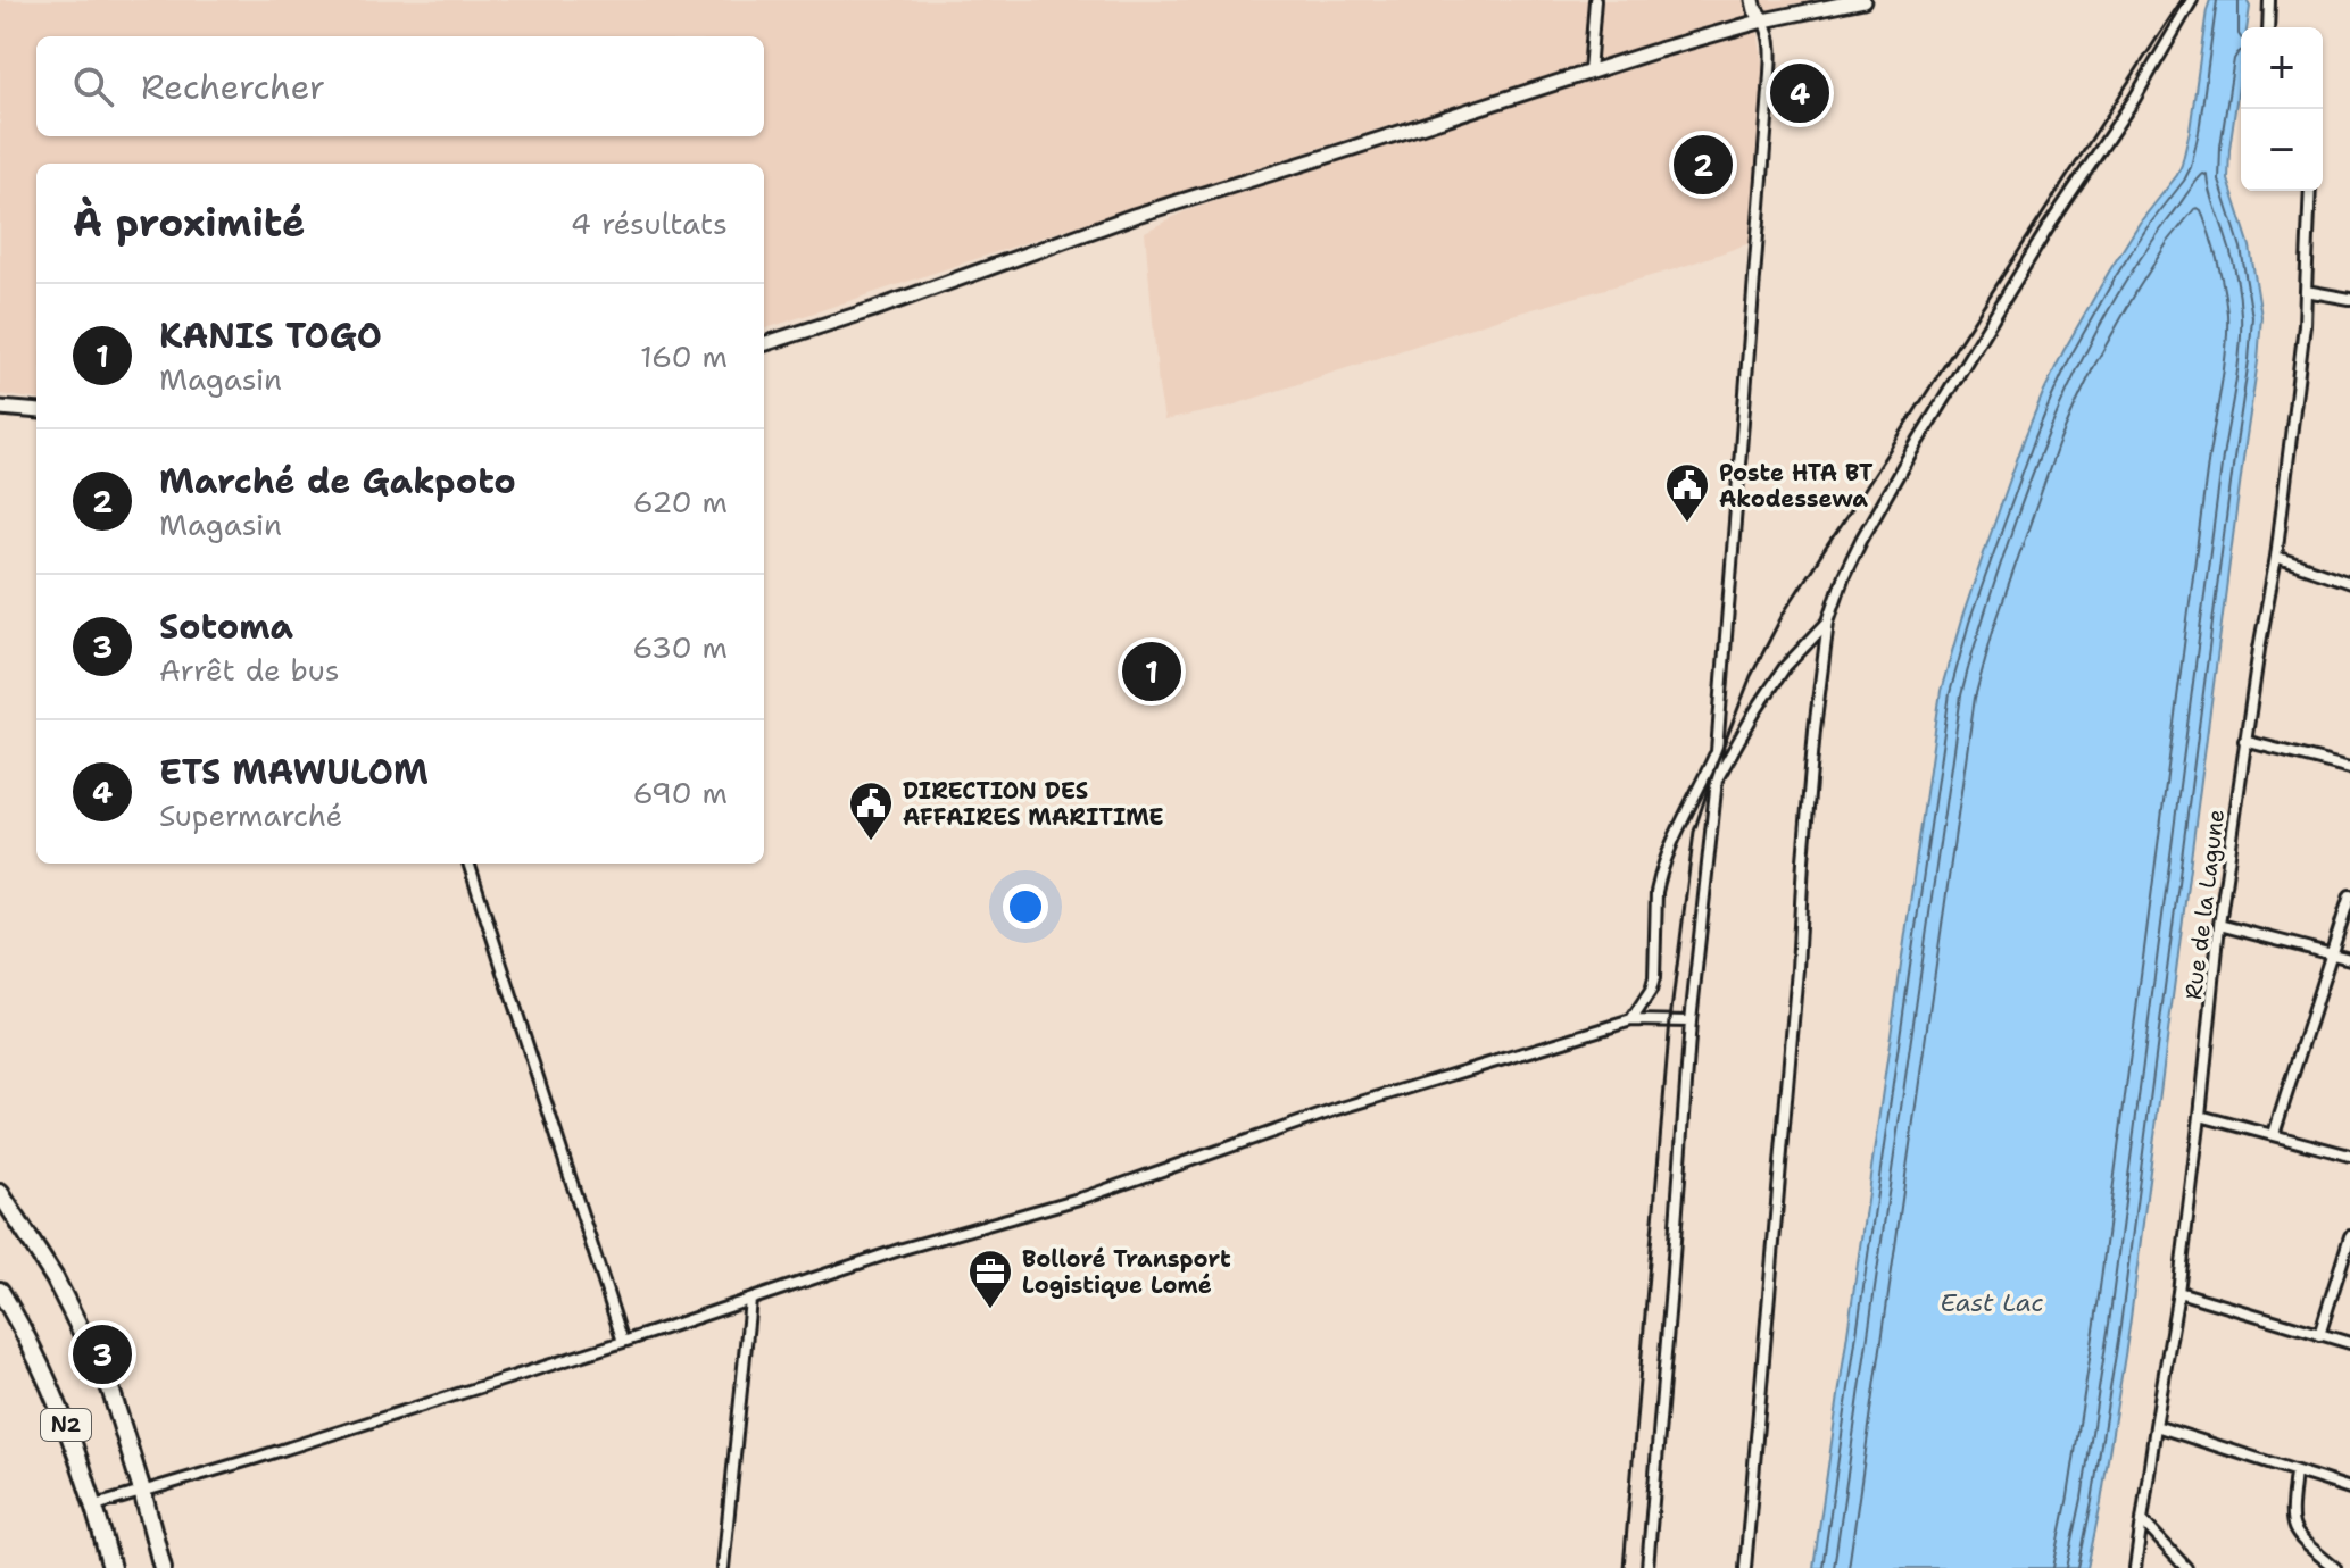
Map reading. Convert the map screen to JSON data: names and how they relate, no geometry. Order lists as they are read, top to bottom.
{
  "streets": {
    "highway": ["N2"],
    "street": ["Rue de la Lagune"]
  },
  "water": ["East Lac"],
  "places": {
    "public building": ["Poste HTA BT Akodessewa", "DIRECTION DES AFFAIRES MARITIME"],
    "office": ["Bolloré Transport Logistique Lomé"]
  },
  "page": {
    "map_buttons": ["+", "−"],
    "search": "Rechercher",
    "pins": [
      "4",
      "2",
      "1",
      "3"
    ],
    "heading": ["À proximité", "4 résultats"],
    "list": [
      {
        "mark": "1",
        "name": "KANIS TOGO",
        "note": "Magasin",
        "value": "160 m"
      },
      {
        "mark": "2",
        "name": "Marché de Gakpoto",
        "note": "Magasin",
        "value": "620 m"
      },
      {
        "mark": "3",
        "name": "Sotoma",
        "note": "Arrêt de bus",
        "value": "630 m"
      },
      {
        "mark": "4",
        "name": "ETS MAWULOM",
        "note": "Supermarché",
        "value": "690 m"
      }
    ]
  }
}
